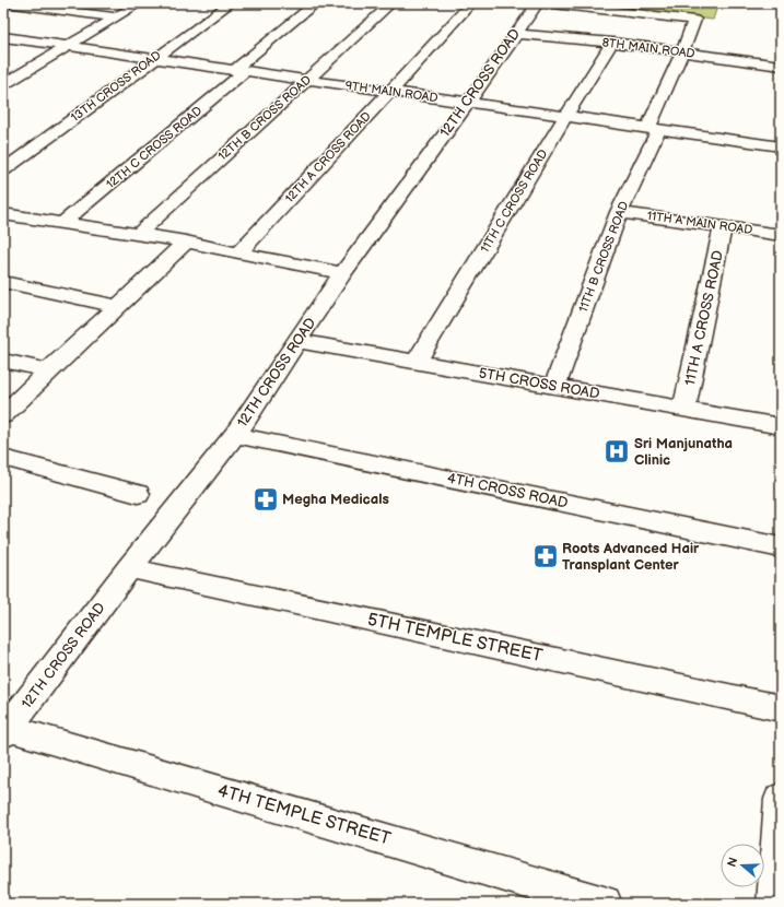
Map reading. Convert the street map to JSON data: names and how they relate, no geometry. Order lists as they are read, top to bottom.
{
  "streets": {
    "street": [
      "8TH MAIN ROAD",
      "12TH CROSS ROAD",
      "13TH CROSS ROAD",
      "9TH MAIN ROAD",
      "12TH B CROSS ROAD",
      "12TH C CROSS ROAD",
      "12TH A CROSS ROAD",
      "11TH C CROSS ROAD",
      "11TH A MAIN ROAD",
      "11TH B CROSS ROAD",
      "11TH A CROSS ROAD",
      "5TH CROSS ROAD",
      "4TH CROSS ROAD",
      "5TH TEMPLE STREET",
      "4TH TEMPLE STREET"
    ]
  },
  "crossings": [
    ["8TH MAIN ROAD", "12TH CROSS ROAD"],
    ["8TH MAIN ROAD", "11TH C CROSS ROAD"],
    ["8TH MAIN ROAD", "11TH B CROSS ROAD"],
    ["12TH CROSS ROAD", "9TH MAIN ROAD"],
    ["12TH CROSS ROAD", "5TH CROSS ROAD"],
    ["12TH CROSS ROAD", "4TH CROSS ROAD"],
    ["12TH CROSS ROAD", "5TH TEMPLE STREET"],
    ["12TH CROSS ROAD", "4TH TEMPLE STREET"],
    ["13TH CROSS ROAD", "9TH MAIN ROAD"],
    ["9TH MAIN ROAD", "12TH B CROSS ROAD"],
    ["9TH MAIN ROAD", "12TH C CROSS ROAD"],
    ["9TH MAIN ROAD", "12TH A CROSS ROAD"],
    ["9TH MAIN ROAD", "11TH C CROSS ROAD"],
    ["9TH MAIN ROAD", "11TH B CROSS ROAD"],
    ["11TH C CROSS ROAD", "5TH CROSS ROAD"],
    ["11TH A MAIN ROAD", "11TH B CROSS ROAD"],
    ["11TH A MAIN ROAD", "11TH A CROSS ROAD"],
    ["11TH B CROSS ROAD", "5TH CROSS ROAD"],
    ["11TH A CROSS ROAD", "5TH CROSS ROAD"]
  ],
  "places": {
    "hospital": ["Sri Manjunatha Clinic"],
    "pharmacy": ["Megha Medicals", "Roots Advanced Hair Transplant Center"]
  },
  "north": "left"
}
